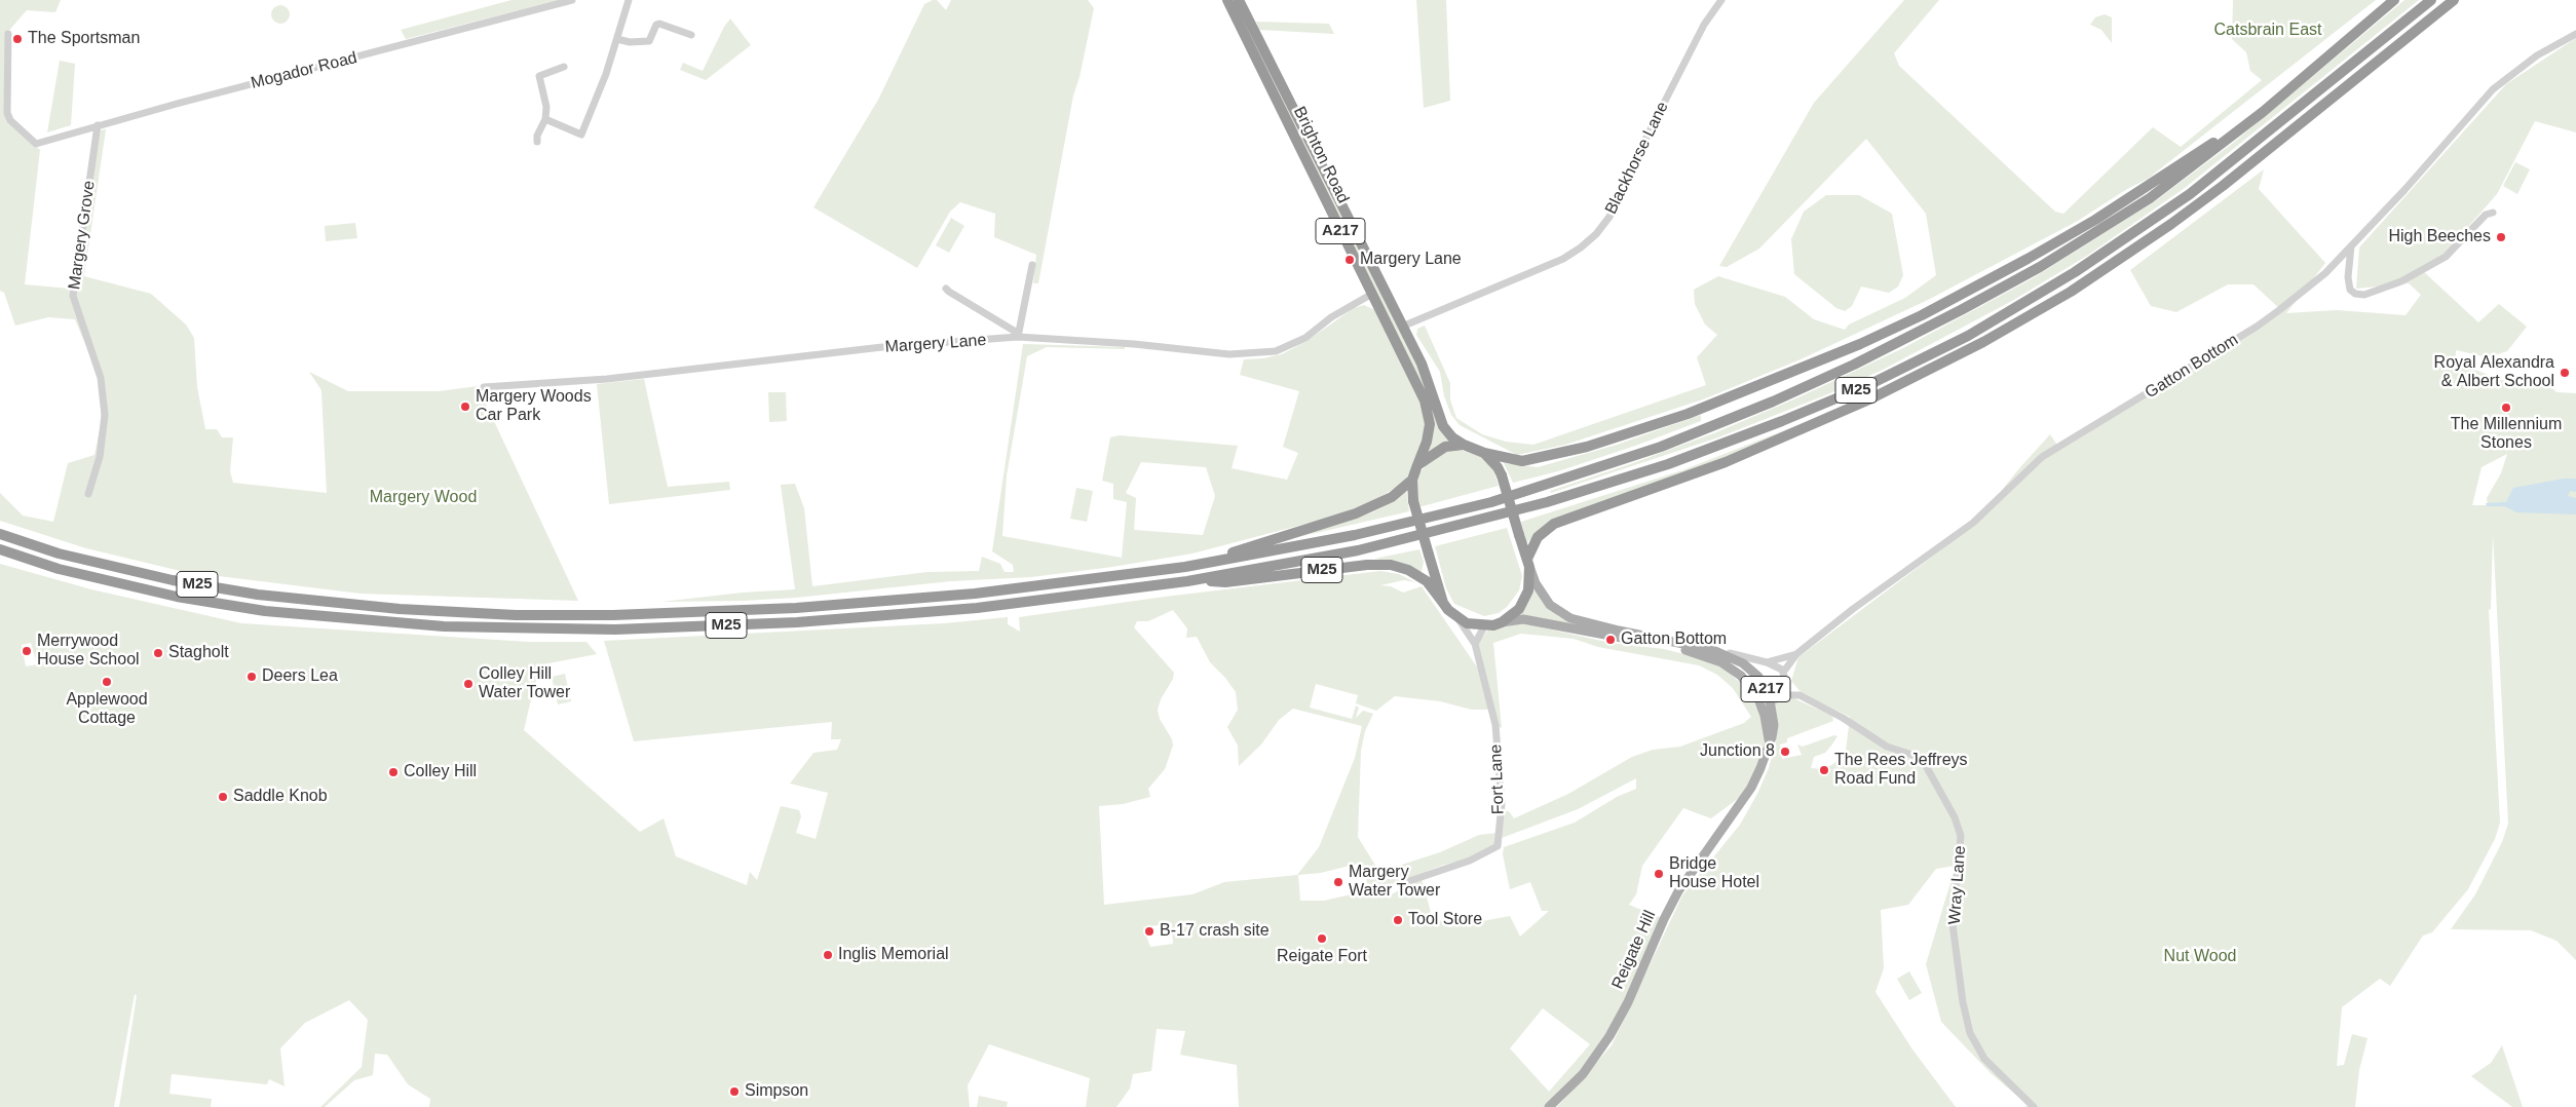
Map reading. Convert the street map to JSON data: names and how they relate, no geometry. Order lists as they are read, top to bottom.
{
  "streets": {
    "highway": ["Brighton Road", "A217", "M25"],
    "main road": ["Reigate Hill"],
    "street": [
      "Mogador Road",
      "Blackhorse Lane",
      "Margery Grove",
      "Margery Lane",
      "Gatton Bottom",
      "Fort Lane",
      "Wray Lane"
    ]
  },
  "crossings": [
    ["Mogador Road", "Margery Grove"],
    ["Brighton Road", "Blackhorse Lane"],
    ["Brighton Road", "Margery Lane"],
    ["Brighton Road", "M25"],
    ["A217", "Reigate Hill"],
    ["Gatton Bottom", "Wray Lane"],
    ["Gatton Bottom", "Reigate Hill"],
    ["M25", "Reigate Hill"]
  ],
  "parks": ["Catsbrain East", "Margery Wood", "Nut Wood"],
  "places": [
    "The Sportsman",
    "High Beeches",
    "Margery Lane",
    "Royal Alexandra & Albert School",
    "Margery Woods Car Park",
    "The Millennium Stones",
    "Gatton Bottom",
    "Merrywood House School",
    "Stagholt",
    "Deers Lea",
    "Applewood Cottage",
    "Colley Hill Water Tower",
    "Junction 8",
    "The Rees Jeffreys Road Fund",
    "Colley Hill",
    "Saddle Knob",
    "Bridge House Hotel",
    "Margery Water Tower",
    "Tool Store",
    "B-17 crash site",
    "Reigate Fort",
    "Inglis Memorial",
    "Simpson"
  ]
}
